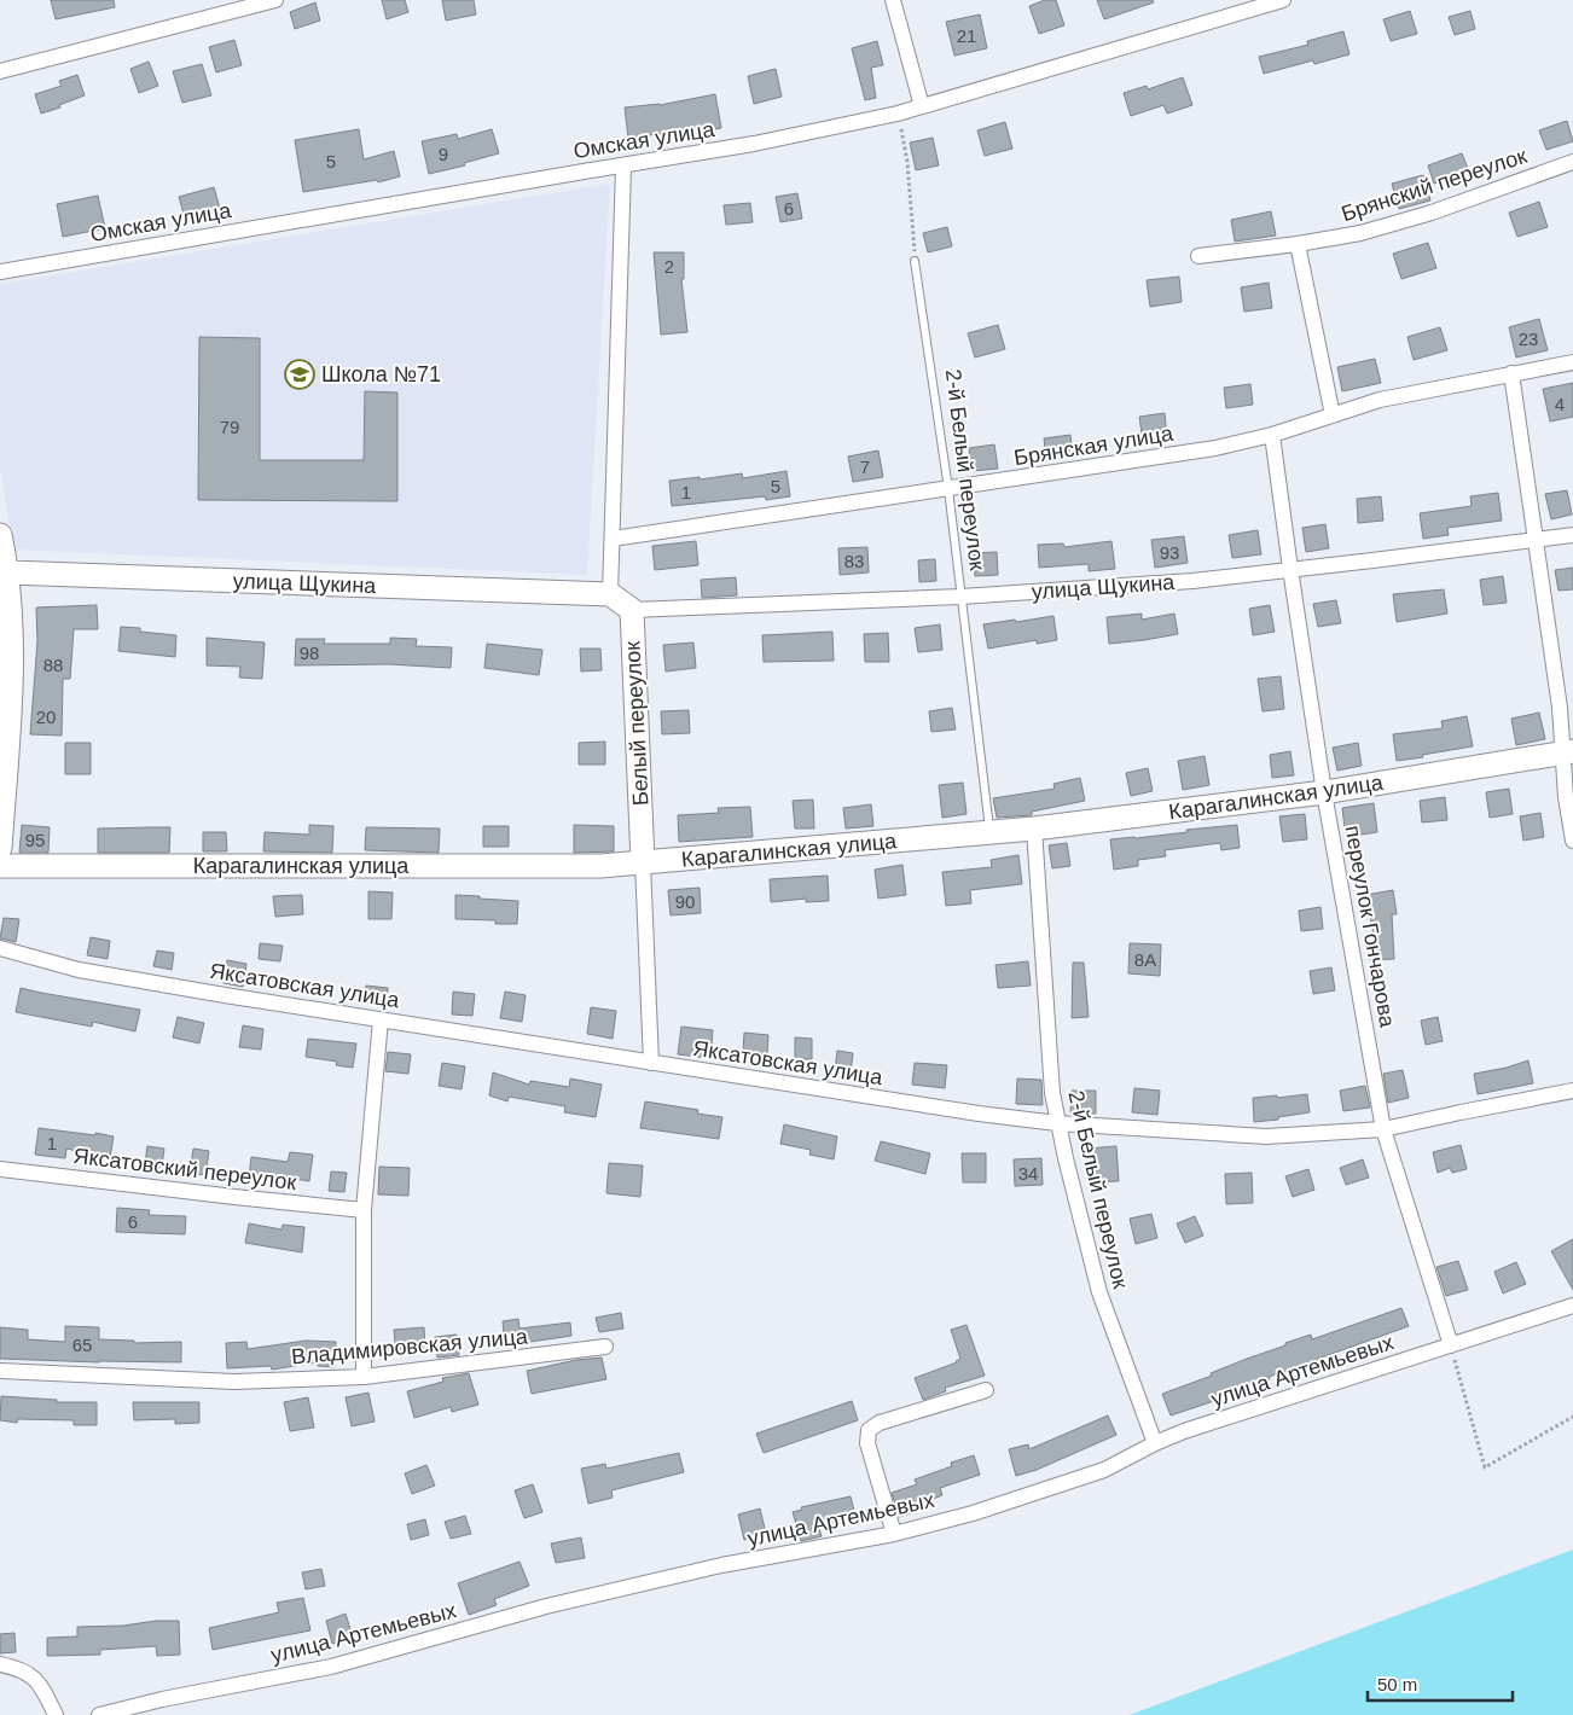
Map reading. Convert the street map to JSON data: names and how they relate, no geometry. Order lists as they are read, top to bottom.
{
  "streets": {
    "street": [
      "Омская улица",
      "Брянский переулок",
      "Брянская улица",
      "2-й Белый переулок",
      "улица Щукина",
      "Белый переулок",
      "Карагалинская улица",
      "переулок Гончарова",
      "Яксатовская улица",
      "Яксатовский переулок",
      "Владимировская улица",
      "улица Артемьевых"
    ]
  },
  "crossings": [
    ["Брянская улица", "2-й Белый переулок"],
    ["Брянская улица", "переулок Гончарова"],
    ["2-й Белый переулок", "улица Щукина"],
    ["2-й Белый переулок", "Карагалинская улица"],
    ["2-й Белый переулок", "Яксатовская улица"],
    ["2-й Белый переулок", "улица Артемьевых"],
    ["улица Щукина", "Белый переулок"],
    ["улица Щукина", "переулок Гончарова"],
    ["Белый переулок", "Карагалинская улица"],
    ["Карагалинская улица", "переулок Гончарова"],
    ["переулок Гончарова", "Яксатовская улица"],
    ["переулок Гончарова", "улица Артемьевых"]
  ],
  "places": {
    "school or university": ["Школа №71"]
  },
  "house_numbers": [
    "21",
    "9",
    "5",
    "6",
    "2",
    "23",
    "4",
    "79",
    "7",
    "5",
    "1",
    "93",
    "83",
    "98",
    "88",
    "20",
    "95",
    "90",
    "8А",
    "1",
    "34",
    "6",
    "65"
  ],
  "scale_bar": "50 m"
}
